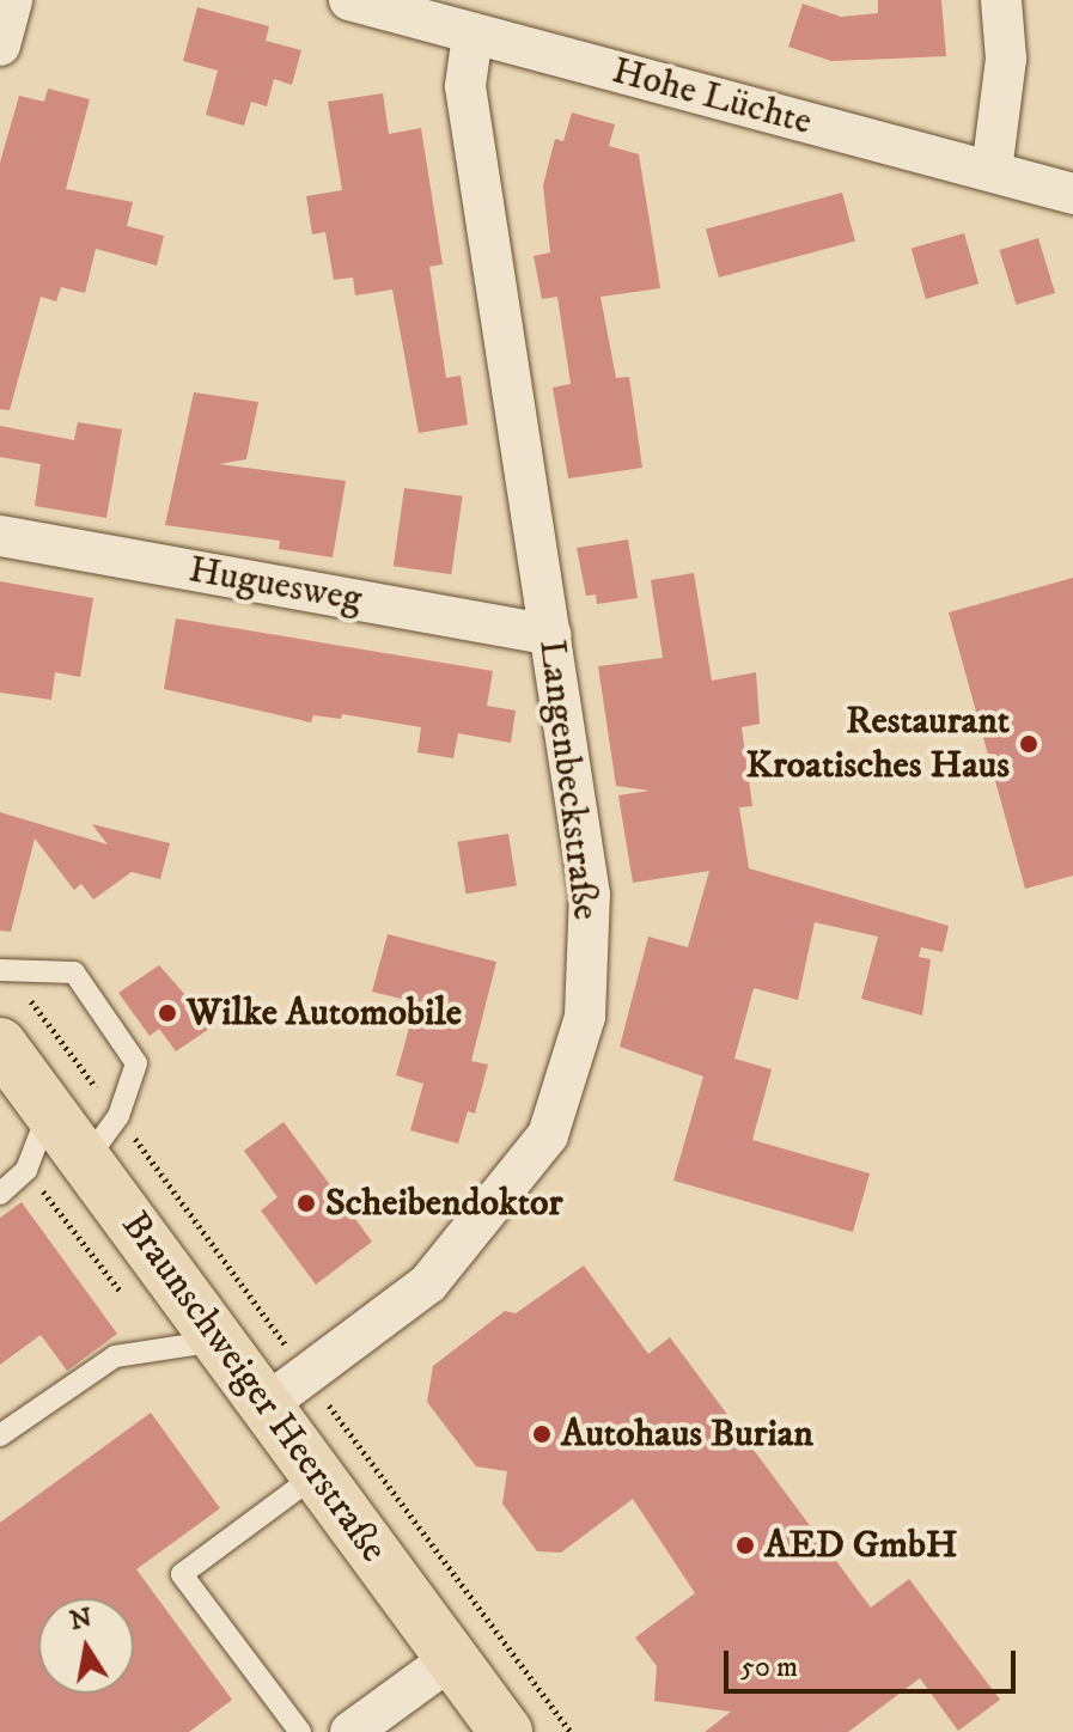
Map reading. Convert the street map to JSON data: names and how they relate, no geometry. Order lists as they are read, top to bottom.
{
  "streets": {
    "main road": ["Braunschweiger Heerstraße"],
    "street": ["Hohe Lüchte", "Huguesweg", "Langenbeckstraße"]
  },
  "crossings": [
    ["Hohe Lüchte", "Langenbeckstraße"],
    ["Huguesweg", "Langenbeckstraße"],
    ["Langenbeckstraße", "Braunschweiger Heerstraße"]
  ],
  "places": [
    "Restaurant Kroatisches Haus",
    "Wilke Automobile",
    "Scheibendoktor",
    "Autohaus Burian",
    "AED GmbH"
  ],
  "scale_bar": "50 m",
  "north": "top"
}
